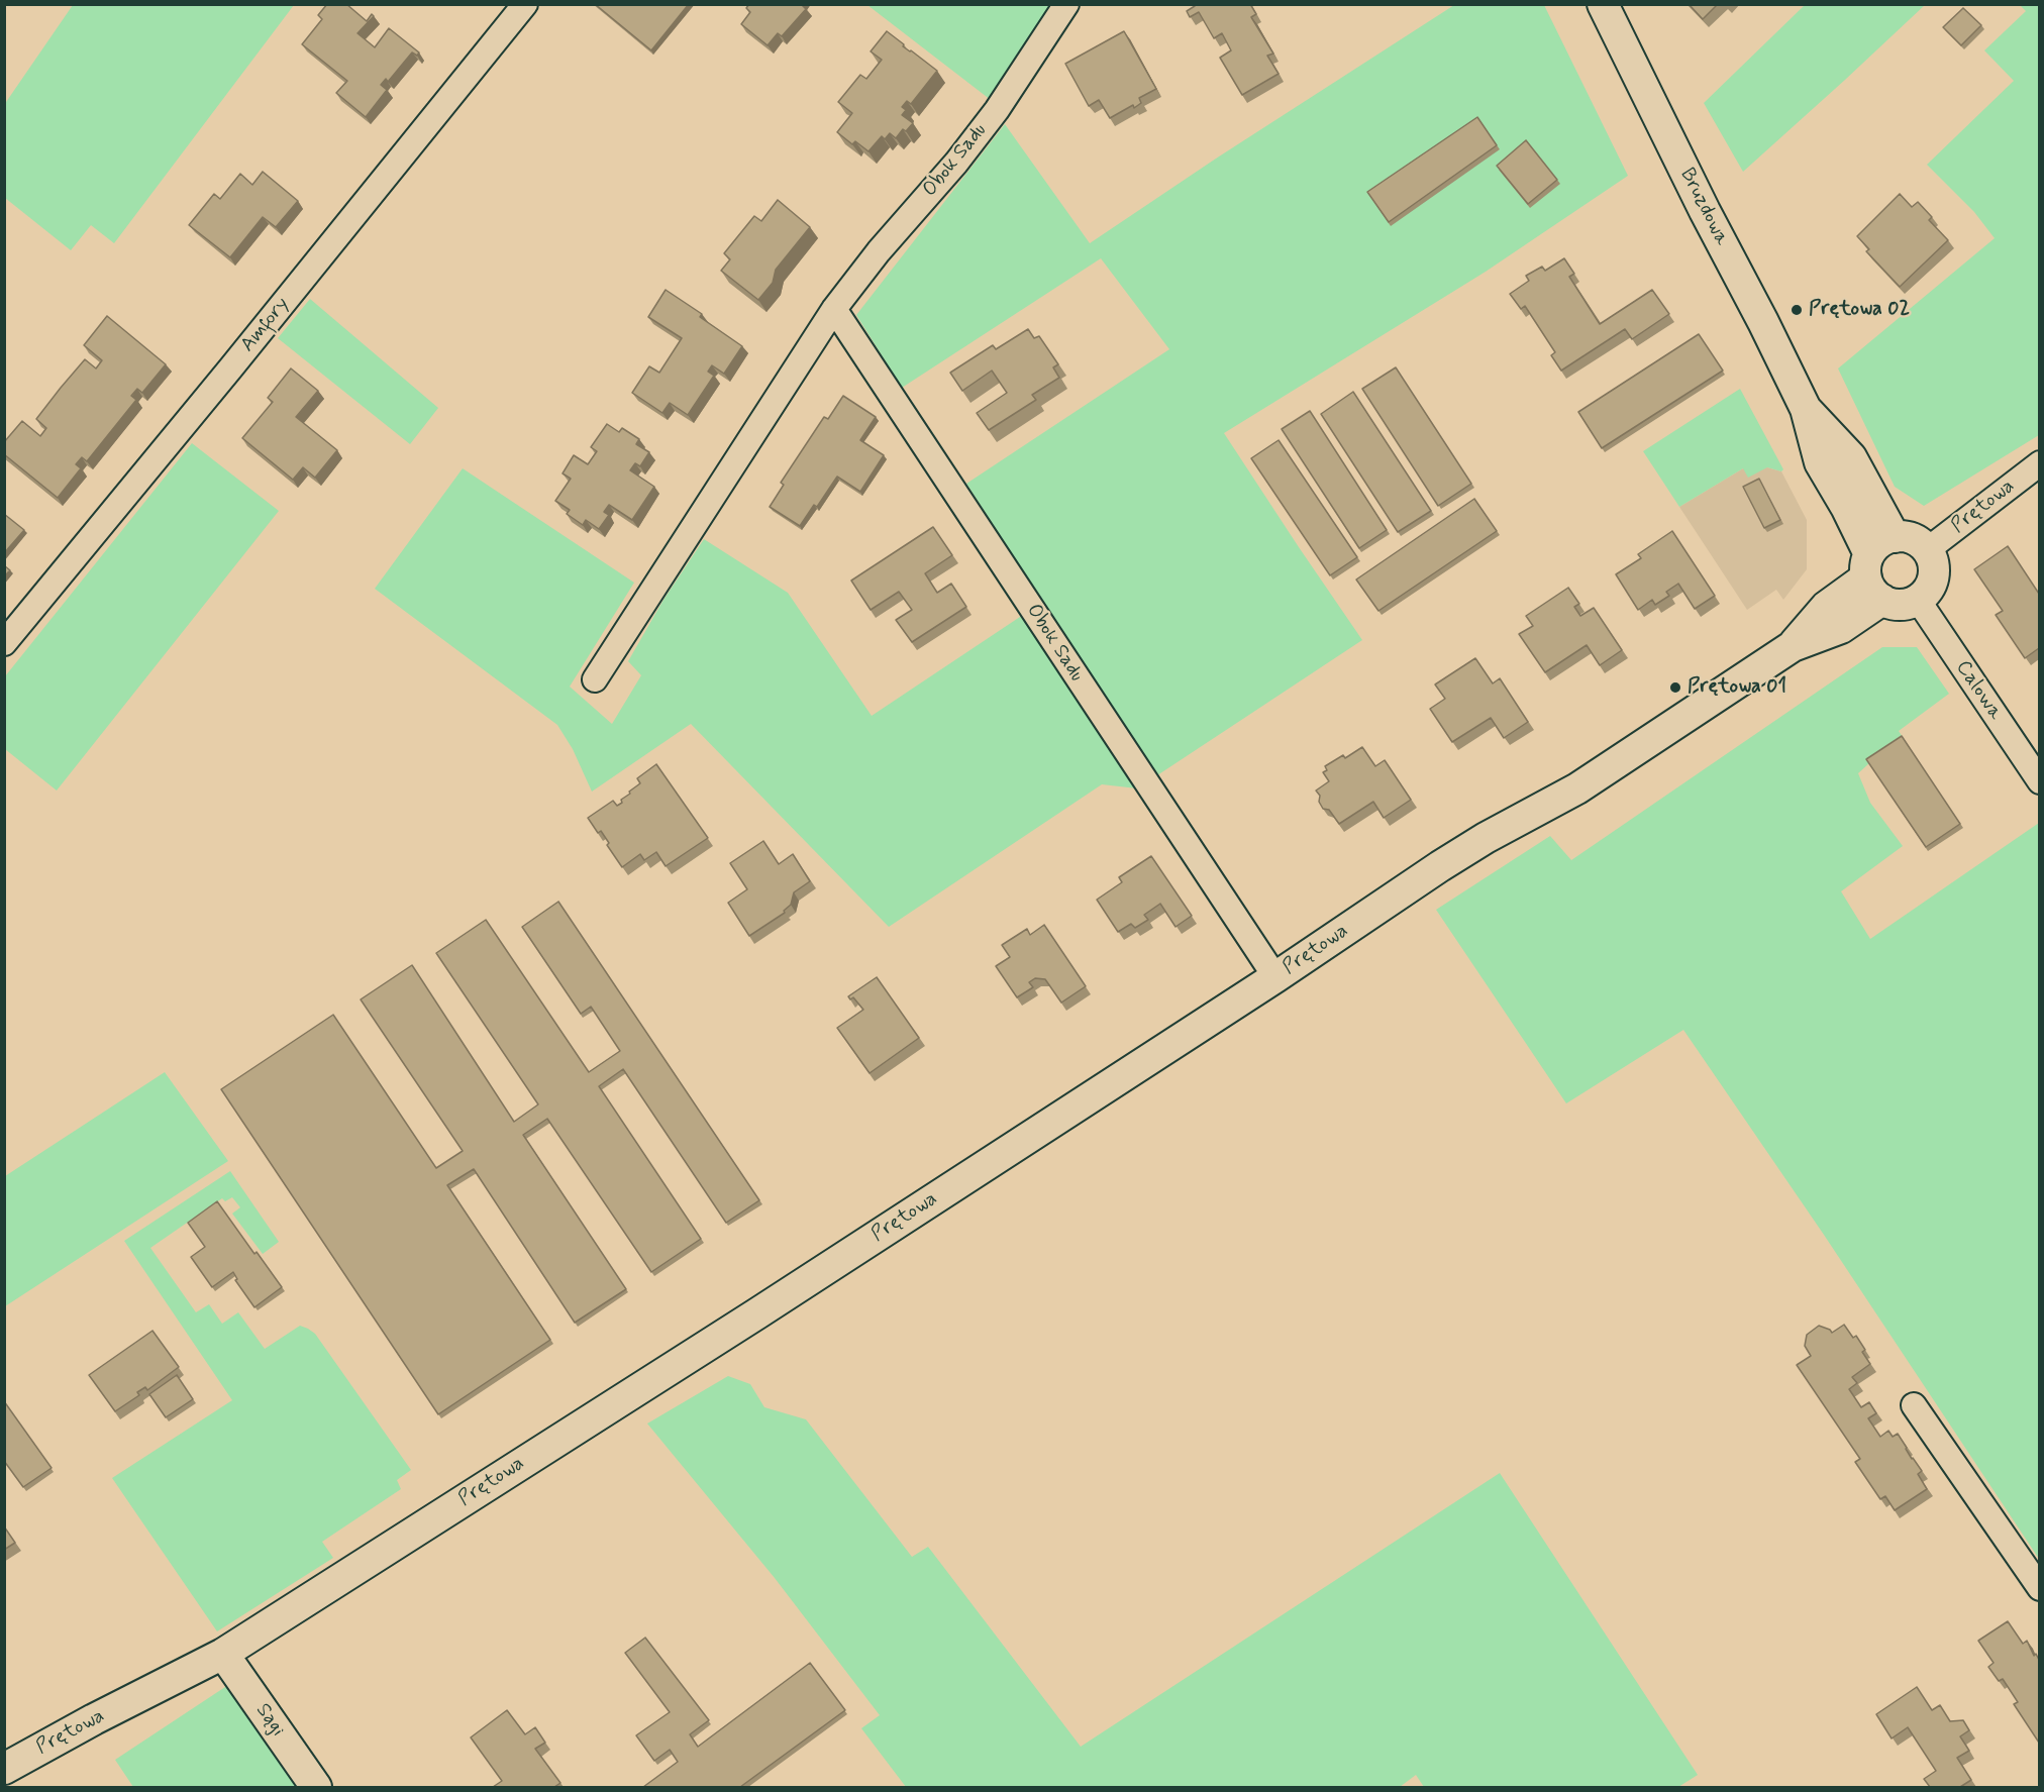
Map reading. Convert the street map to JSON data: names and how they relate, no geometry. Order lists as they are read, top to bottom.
{
  "streets": {
    "street": [
      "Obok Sadu",
      "Bruzdowa",
      "Amfory",
      "Prętowa",
      "Calowa",
      "Sągi"
    ]
  },
  "crossings": [
    ["Obok Sadu", "Prętowa"],
    ["Bruzdowa", "Prętowa"],
    ["Bruzdowa", "Calowa"],
    ["Prętowa", "Calowa"],
    ["Prętowa", "Sągi"]
  ],
  "places": ["Prętowa 02", "Prętowa 01"]
}
